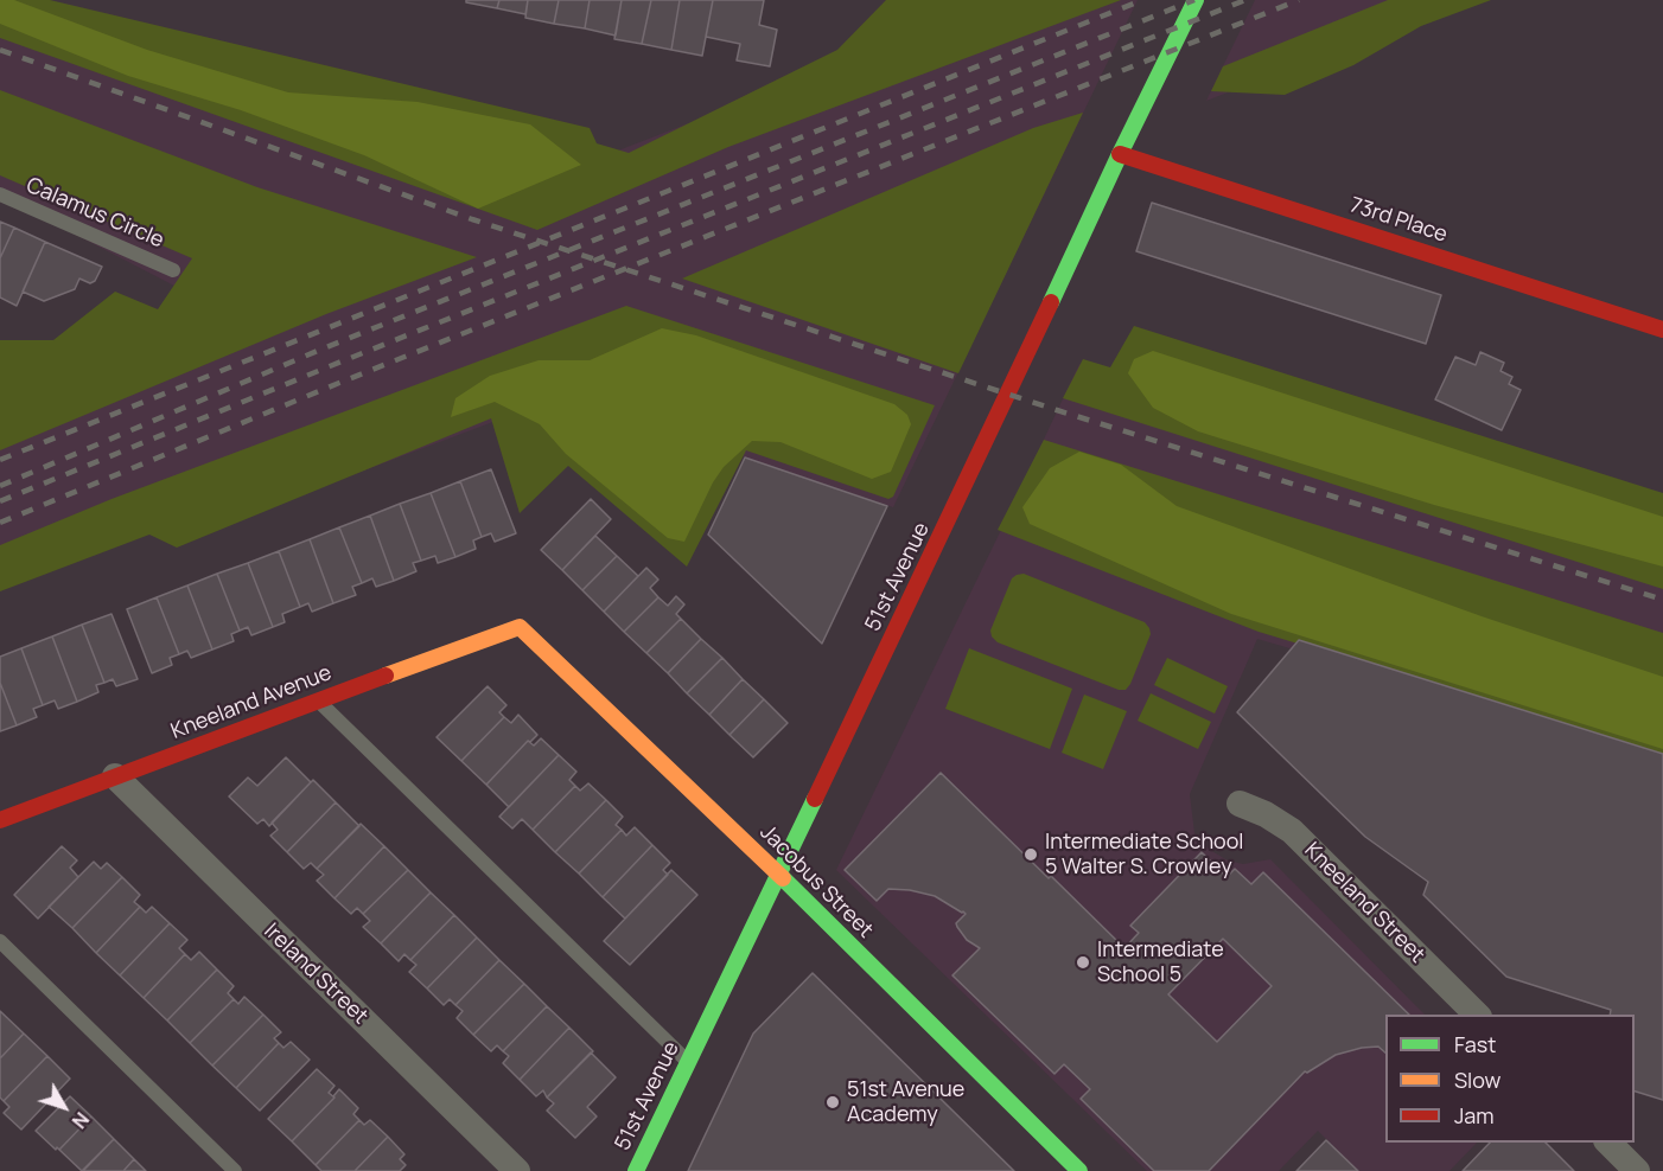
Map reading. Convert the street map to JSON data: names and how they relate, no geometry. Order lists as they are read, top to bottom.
{
  "streets": {
    "street": [
      "73rd Place",
      "51st Avenue",
      "Kneeland Avenue",
      "Jacobus Street",
      "Kneeland Street",
      "Ireland Street"
    ],
    "lane": ["Calamus Circle"]
  },
  "crossings": [
    ["73rd Place", "51st Avenue"],
    ["51st Avenue", "Jacobus Street"],
    ["Kneeland Avenue", "Jacobus Street"],
    ["Kneeland Avenue", "Ireland Street"]
  ],
  "places": ["Intermediate School 5 Walter S. Crowley", "Intermediate School 5", "51st Avenue Academy"],
  "legend": ["Fast", "Slow", "Jam"],
  "north": "bottom right"
}
